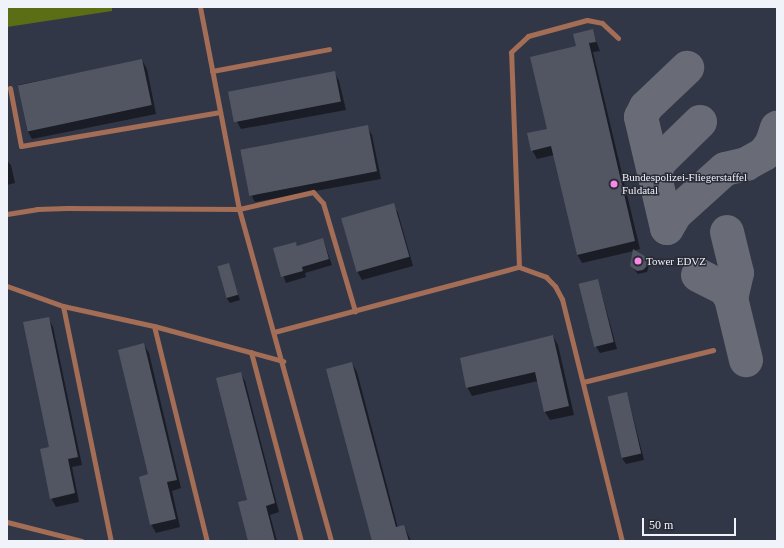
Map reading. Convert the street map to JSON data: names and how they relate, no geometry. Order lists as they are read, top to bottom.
{
  "places": ["Bundespolizei-Fliegerstaffel Fuldatal", "Tower EDVZ"],
  "scale_bar": "50 m"
}
